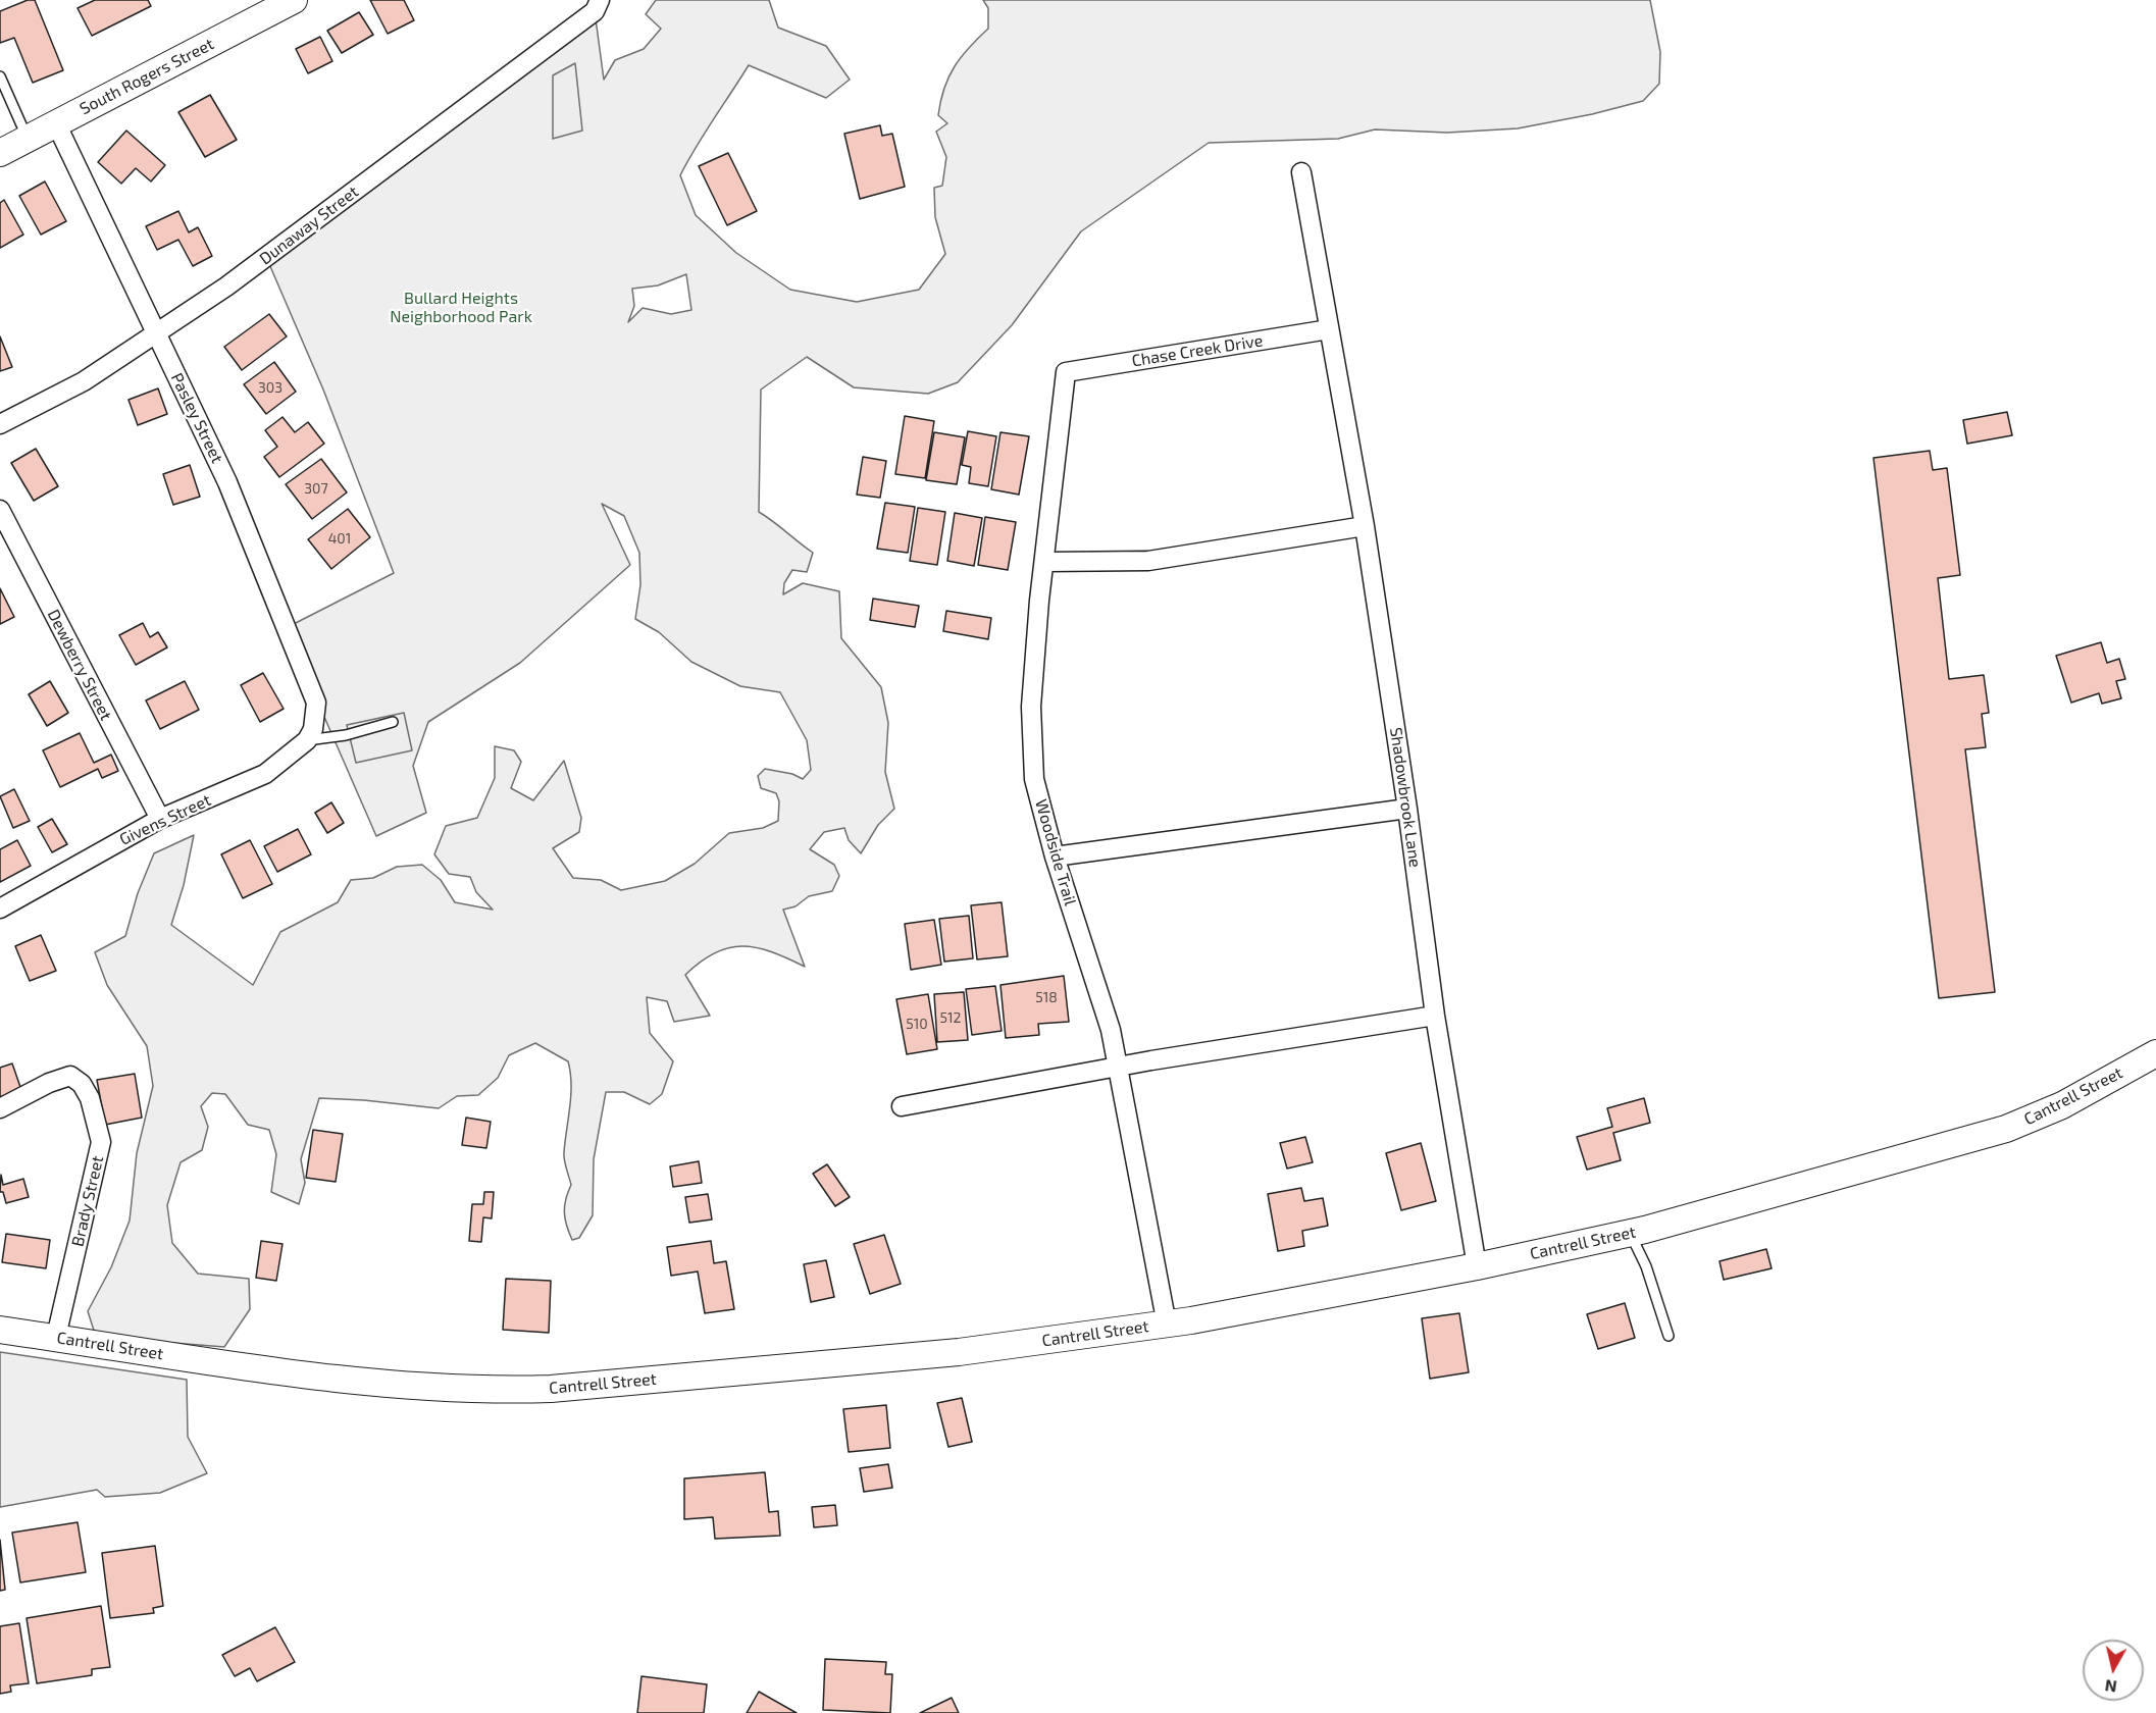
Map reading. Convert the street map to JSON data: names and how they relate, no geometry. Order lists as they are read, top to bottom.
{
  "streets": {
    "street": [
      "South Rogers Street",
      "Dunaway Street",
      "Chase Creek Drive",
      "Pasley Street",
      "Dewberry Street",
      "Shadowbrook Lane",
      "Givens Street",
      "Woodside Trail",
      "Cantrell Street",
      "Brady Street"
    ]
  },
  "crossings": [
    ["South Rogers Street", "Pasley Street"],
    ["Dunaway Street", "Pasley Street"],
    ["Chase Creek Drive", "Shadowbrook Lane"],
    ["Chase Creek Drive", "Woodside Trail"],
    ["Pasley Street", "Givens Street"],
    ["Dewberry Street", "Givens Street"],
    ["Shadowbrook Lane", "Cantrell Street"],
    ["Woodside Trail", "Cantrell Street"],
    ["Cantrell Street", "Brady Street"]
  ],
  "parks": ["Bullard Heights Neighborhood Park"],
  "house_numbers": [
    "303",
    "307",
    "401",
    "518",
    "512",
    "510"
  ],
  "north": "bottom"
}
